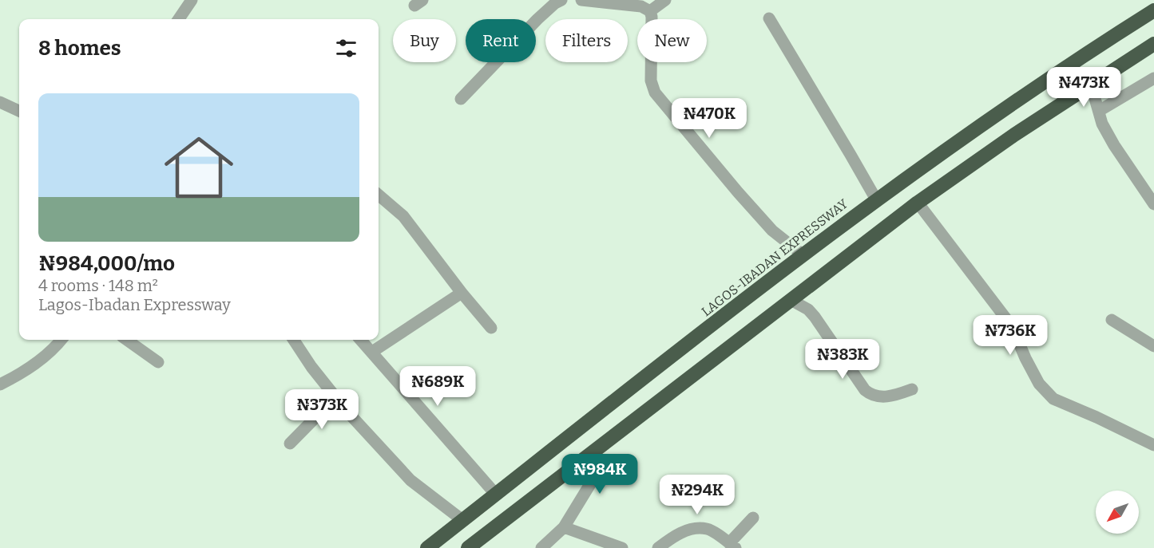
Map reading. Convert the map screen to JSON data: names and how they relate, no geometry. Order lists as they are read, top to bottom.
{
  "streets": {
    "highway": ["LAGOS-IBADAN EXPRESSWAY"]
  },
  "north": "bottom left",
  "page": {
    "chip": [
      "Buy",
      "Rent",
      "Filters",
      "New"
    ],
    "heading": "8 homes",
    "price": [
      "₦473K",
      "₦470K",
      "₦736K",
      "₦383K",
      "₦689K",
      "₦373K",
      "₦984K",
      "₦294K"
    ],
    "list": [
      {
        "name": "₦984,000/mo",
        "note": "4 rooms · 148 m² · Lagos-Ibadan Expressway"
      }
    ]
  }
}
